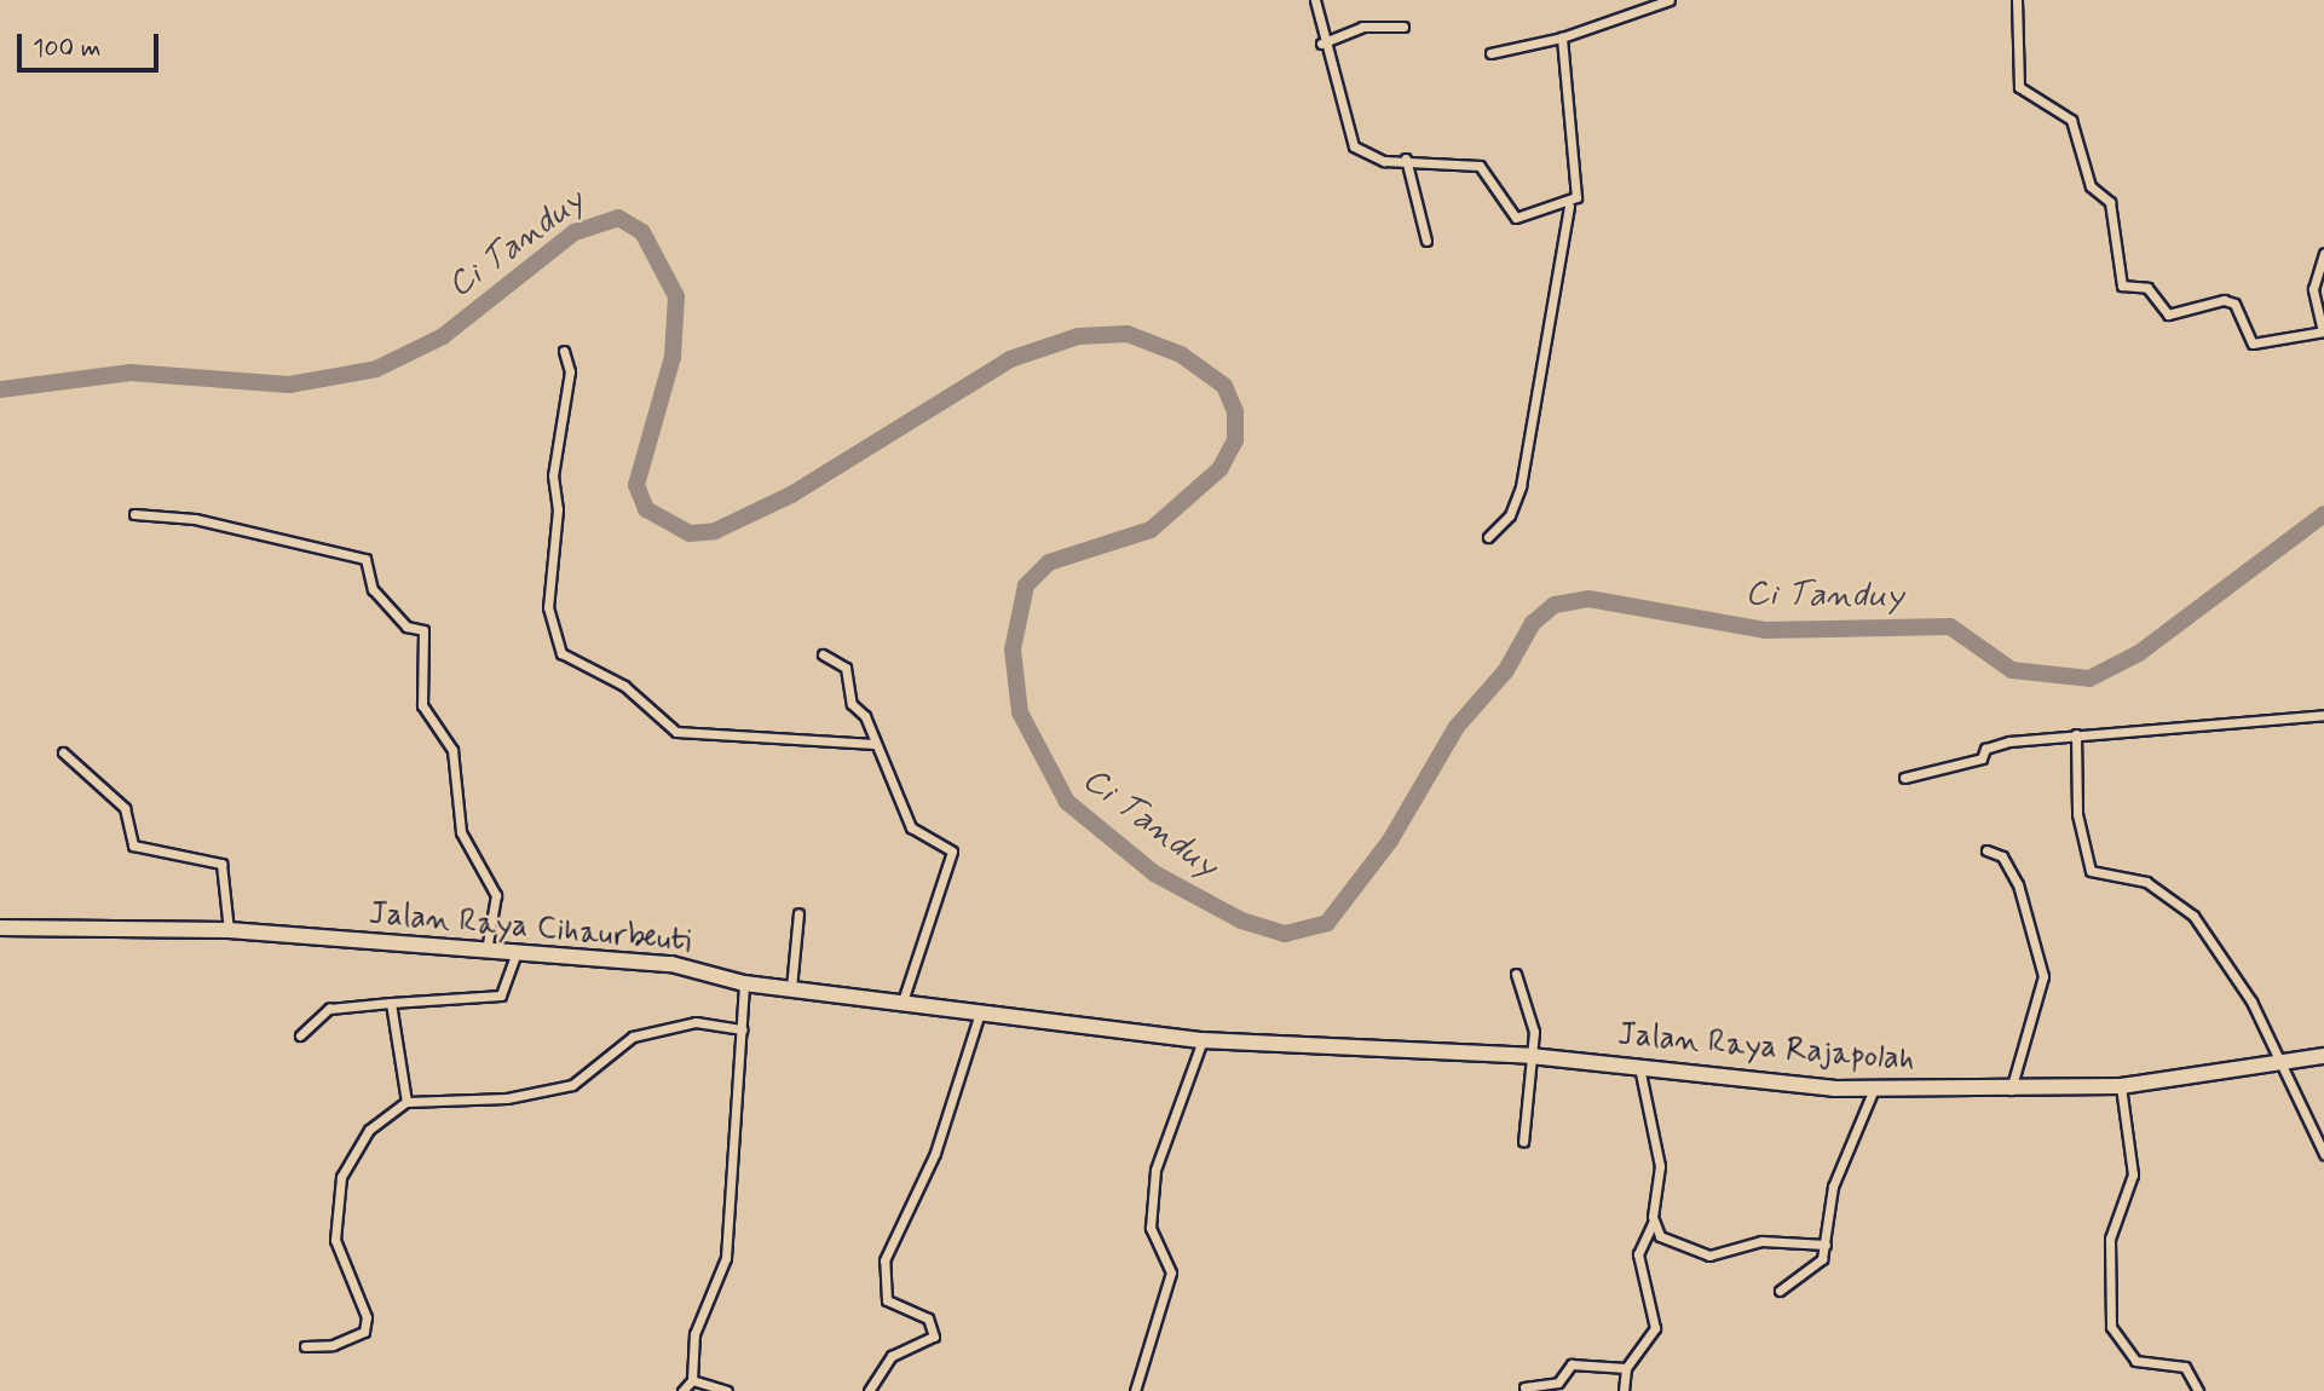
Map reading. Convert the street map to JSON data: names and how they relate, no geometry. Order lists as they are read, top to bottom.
{
  "streets": {
    "highway": ["Jalan Raya Cihaurbeuti", "Jalan Raya Rajapolah"]
  },
  "crossings": [
    ["Jalan Raya Cihaurbeuti", "Jalan Raya Rajapolah"]
  ],
  "water": ["Ci Tanduy"],
  "scale_bar": "100 m"
}
